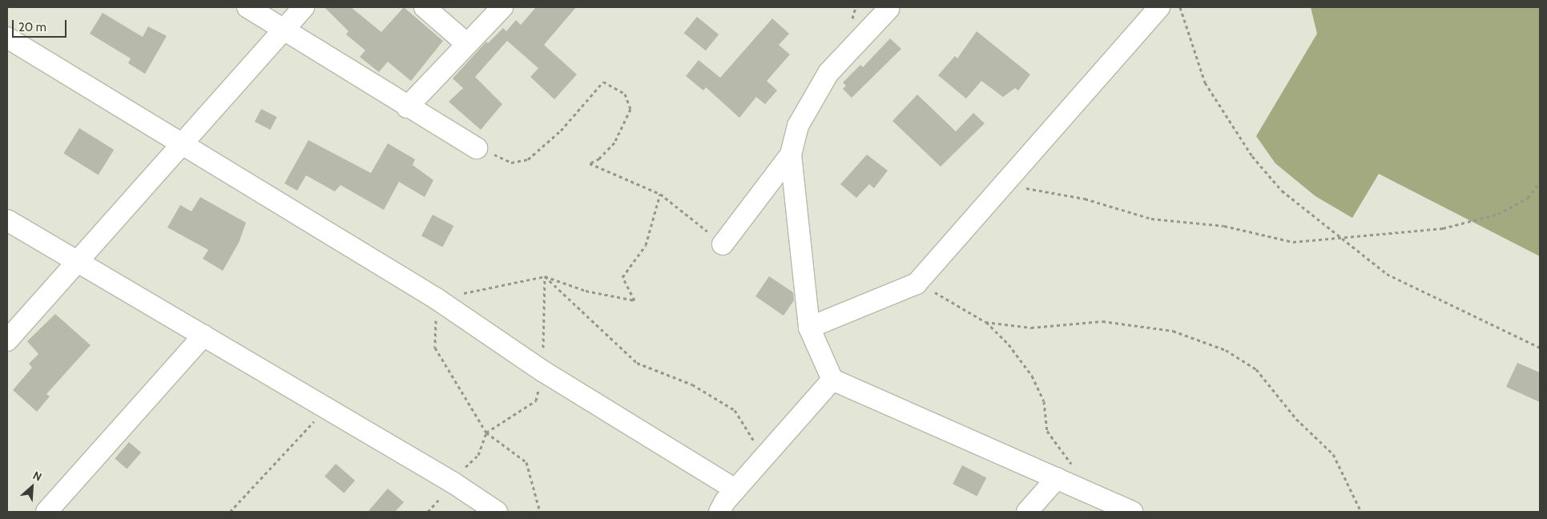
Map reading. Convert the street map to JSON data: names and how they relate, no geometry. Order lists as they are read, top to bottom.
{
  "scale_bar": "20 m",
  "north": "top right"
}
